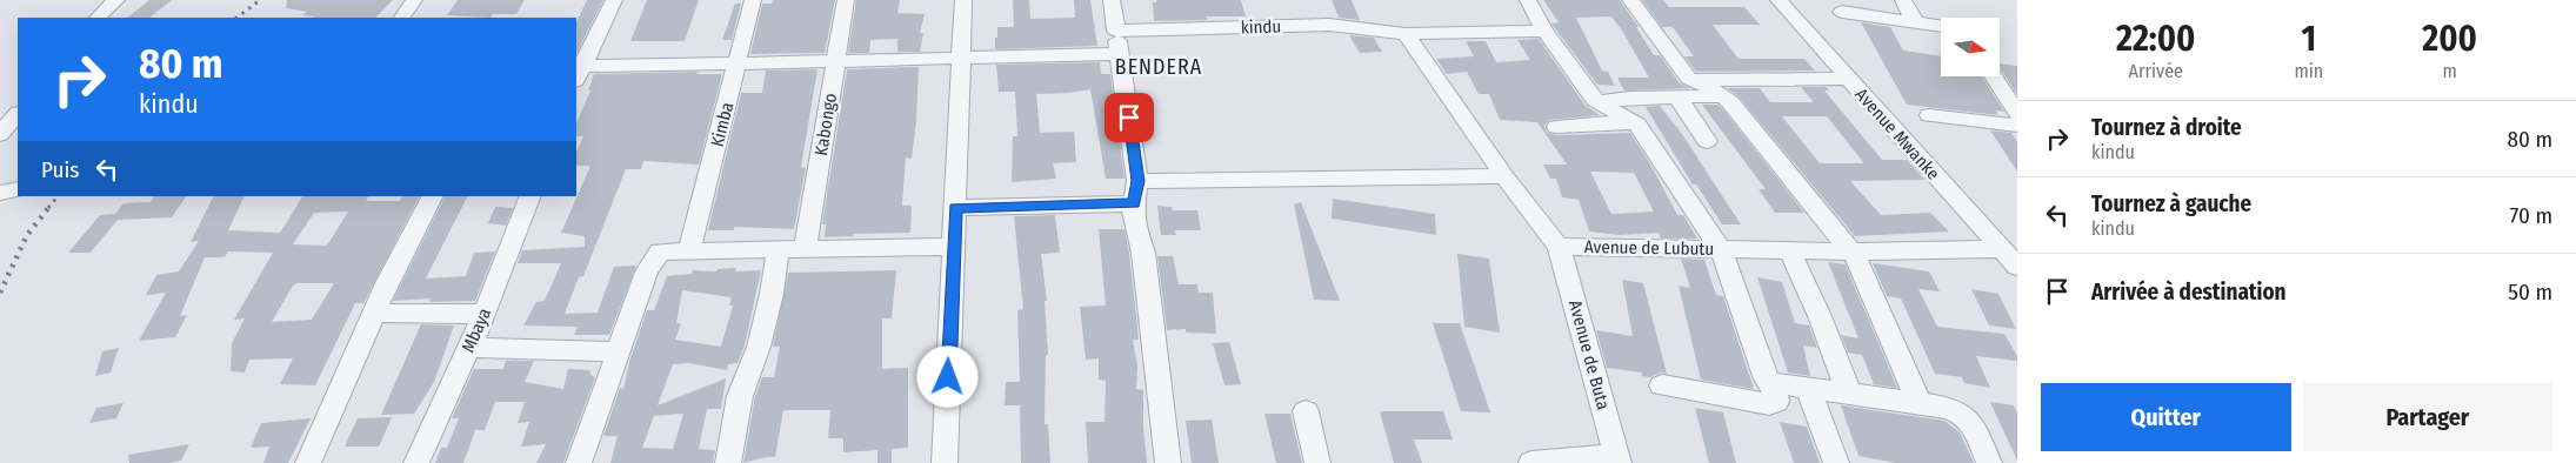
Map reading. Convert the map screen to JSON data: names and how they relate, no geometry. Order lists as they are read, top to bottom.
{
  "streets": {
    "street": [
      "kindu",
      "Kimba",
      "Kabongo",
      "Avenue Mwanke",
      "Avenue de Lubutu",
      "Mbaya",
      "Avenue de Buta"
    ]
  },
  "crossings": [
    ["kindu", "Avenue de Lubutu"],
    ["Avenue Mwanke", "Avenue de Lubutu"],
    ["Avenue de Lubutu", "Avenue de Buta"]
  ],
  "districts": ["BENDERA"],
  "north": "right",
  "page": {
    "eta": [
      "22:00",
      "Arrivée",
      "1",
      "min",
      "200",
      "m"
    ],
    "turn": ["80 m", "kindu"],
    "list": [
      {
        "name": "Tournez à droite",
        "note": "kindu",
        "value": "80 m"
      },
      {
        "name": "Tournez à gauche",
        "note": "kindu",
        "value": "70 m"
      },
      {
        "name": "Arrivée à destination",
        "value": "50 m"
      }
    ],
    "then": "Puis",
    "buttons": ["Quitter", "Partager"]
  }
}
